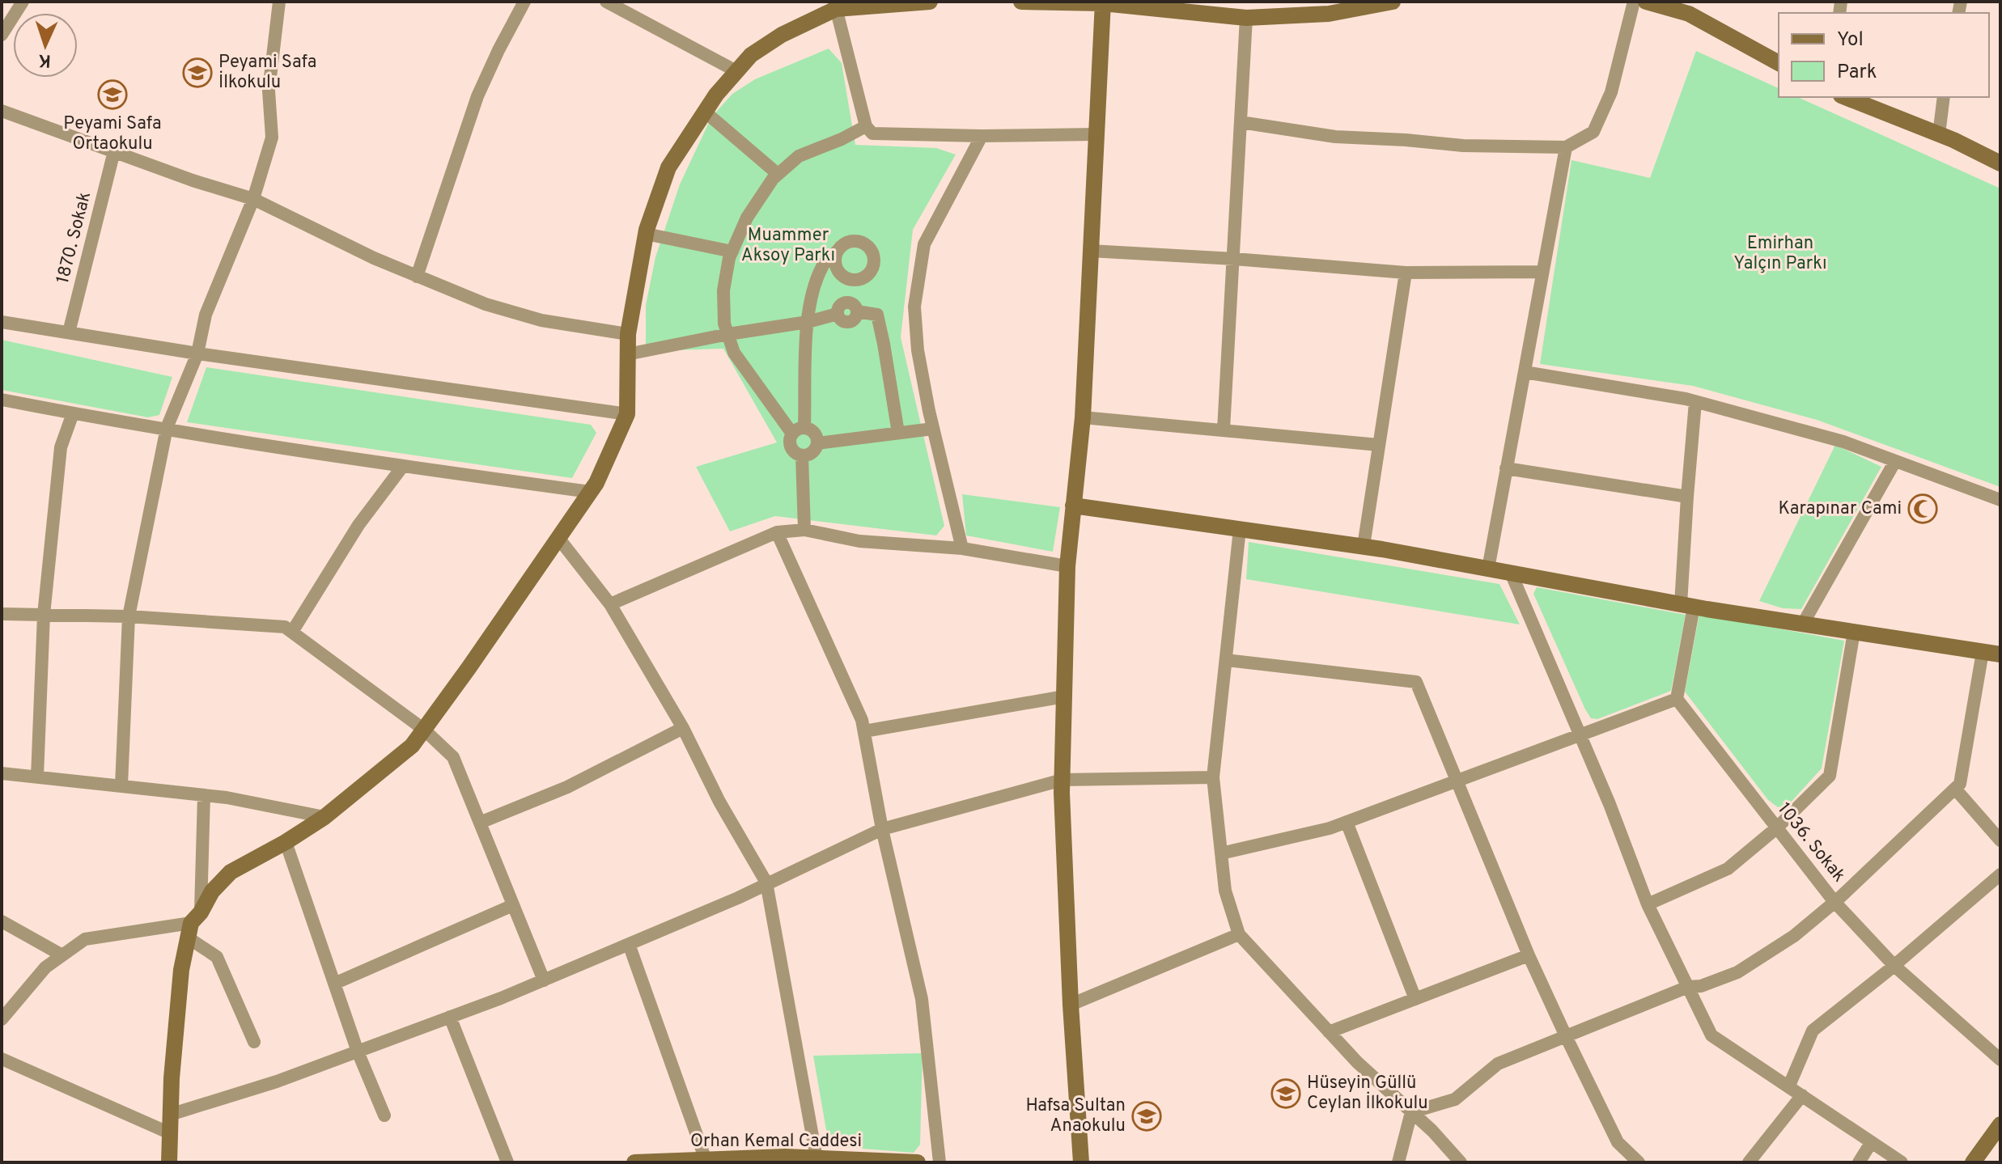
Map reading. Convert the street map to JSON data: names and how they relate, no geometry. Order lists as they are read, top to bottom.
{
  "streets": {
    "street": ["1870. Sokak", "1036. Sokak", "Orhan Kemal Caddesi"]
  },
  "parks": ["Muammer Aksoy Parkı", "Emirhan Yalçın Parkı"],
  "places": {
    "school or university": [
      "Peyami Safa İlkokulu",
      "Peyami Safa Ortaokulu",
      "Hüseyin Güllü Ceylan İlkokulu",
      "Hafsa Sultan Anaokulu"
    ],
    "mosque": ["Karapınar Cami"]
  },
  "legend": ["Yol", "Park"],
  "north": "bottom"
}
